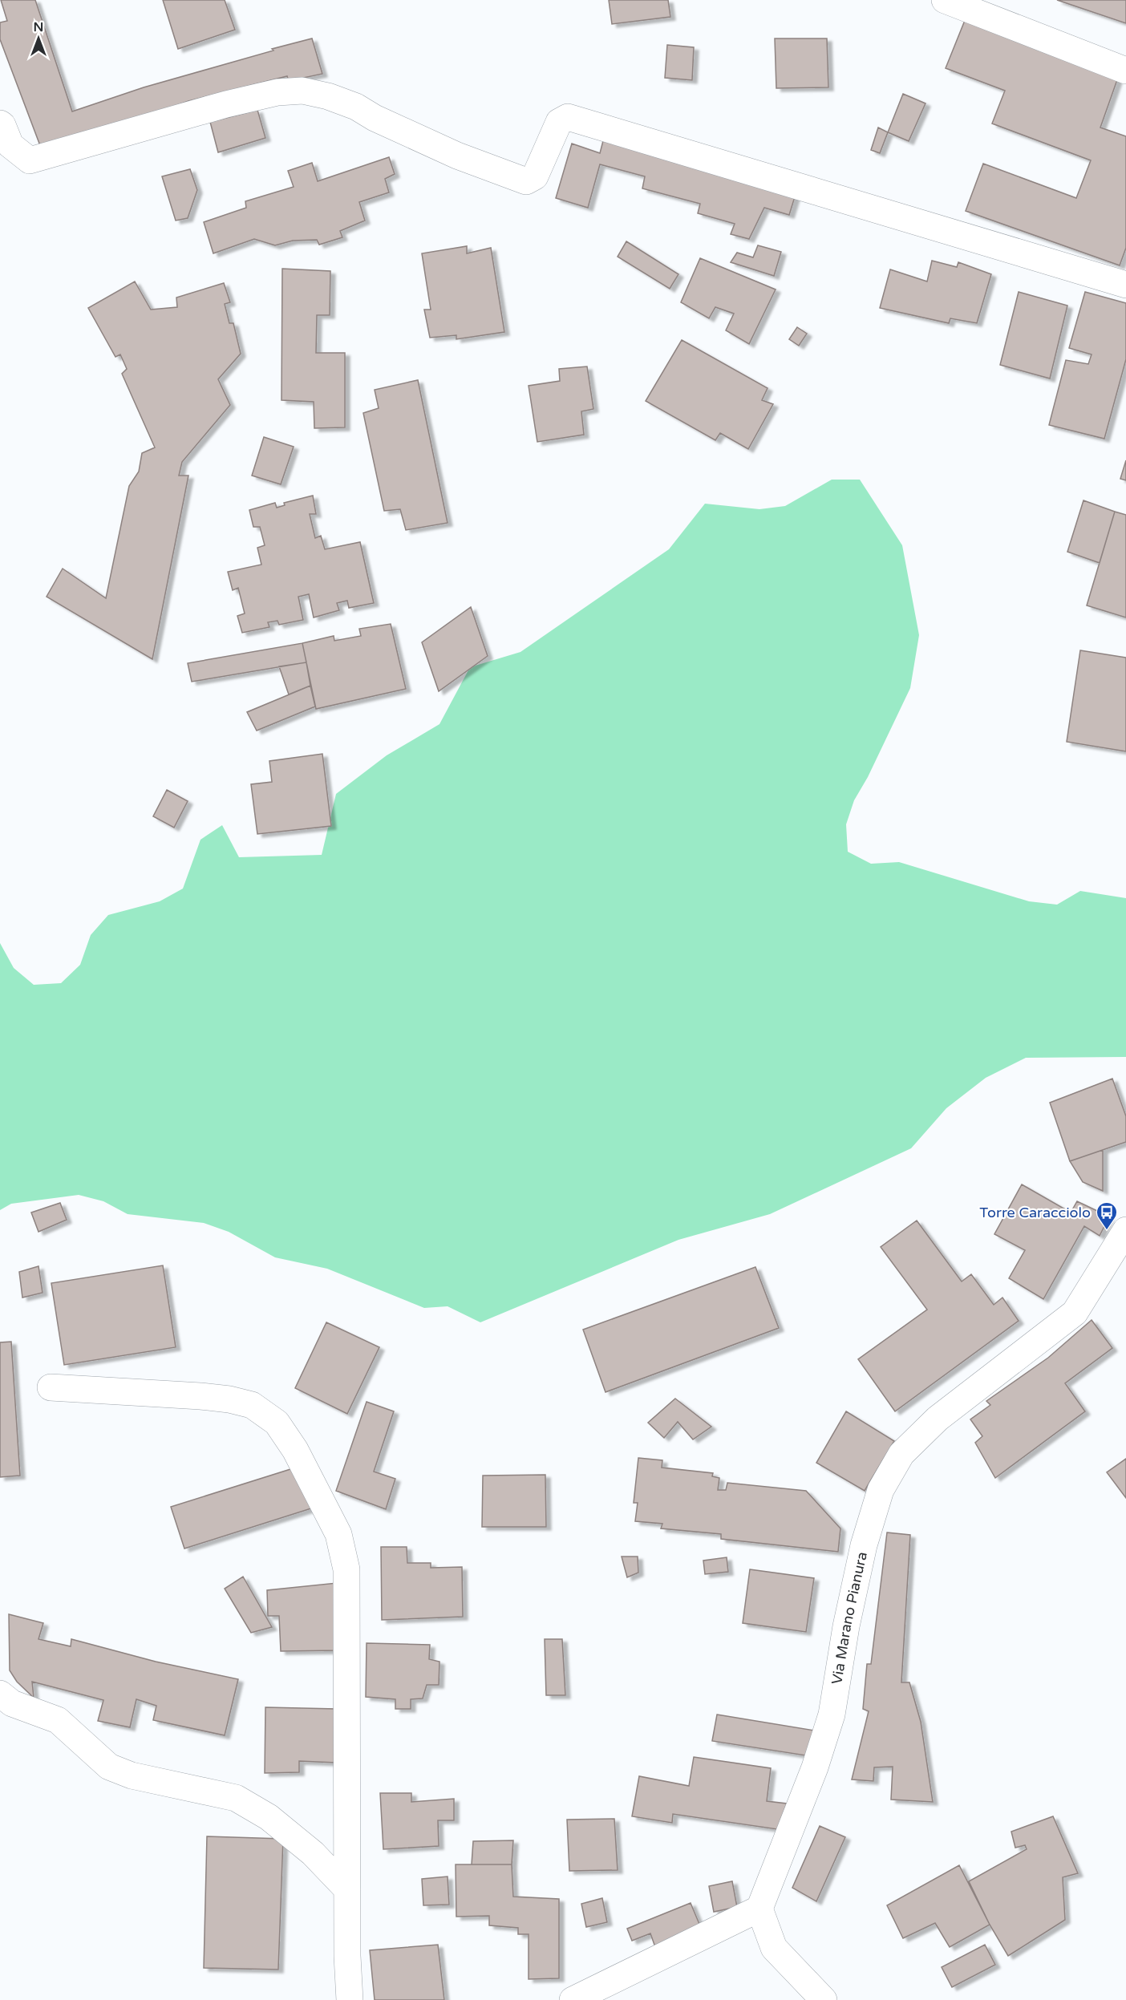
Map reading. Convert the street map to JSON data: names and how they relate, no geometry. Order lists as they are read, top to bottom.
{
  "streets": {
    "street": ["Via Marano Pianura"]
  },
  "places": {
    "bus stop": ["Torre Caracciolo"]
  },
  "north": "top"
}
